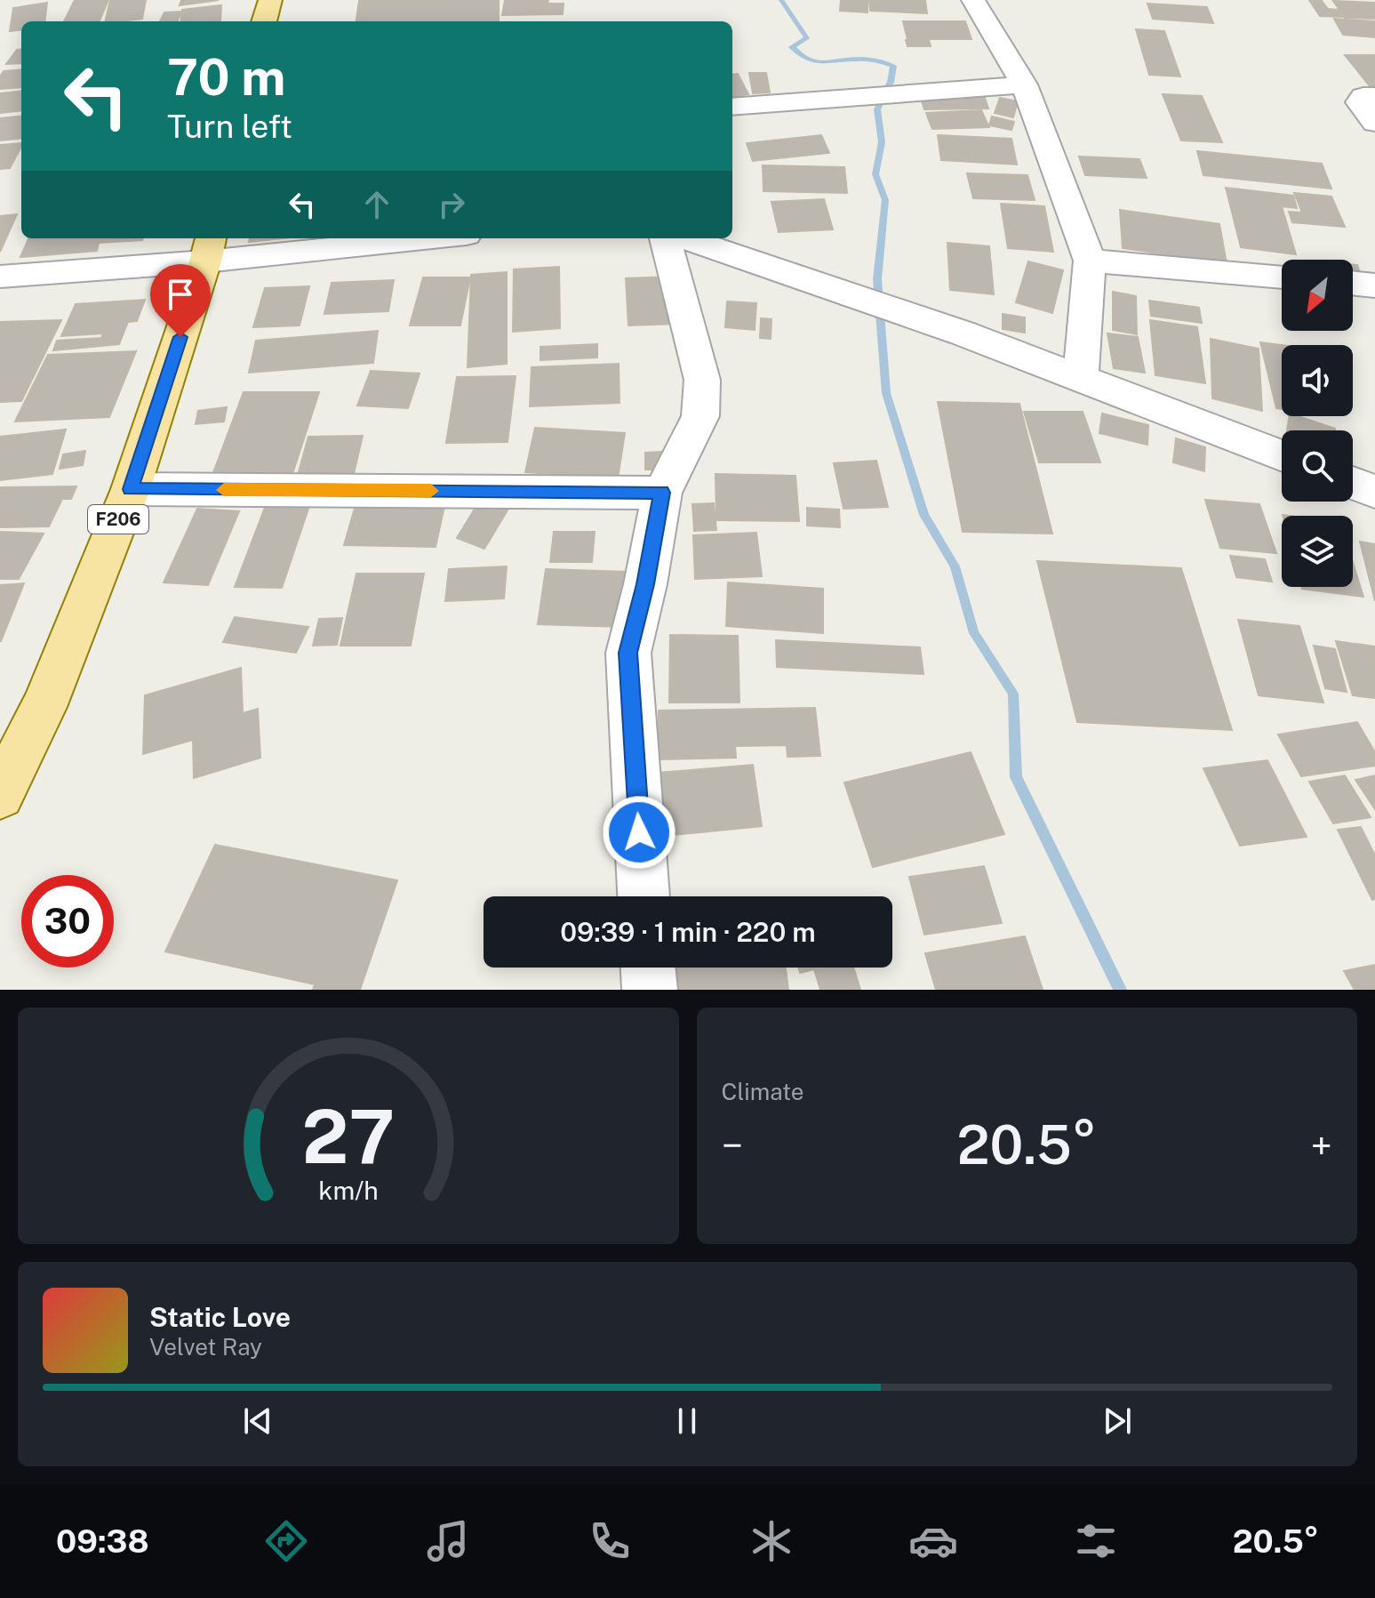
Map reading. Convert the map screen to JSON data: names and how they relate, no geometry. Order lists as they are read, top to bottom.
{
  "streets": {
    "main road": ["F206"]
  },
  "north": "bottom left",
  "page": {
    "turn": ["70 m", "Turn left"],
    "limit": "30",
    "trip": "09:39 · 1 min · 220 m",
    "tile": "Climate",
    "heat": ["−", "20.5°", "+"],
    "song": ["Static Love", "Velvet Ray"],
    "tabs": ["09:38", "20.5°"],
    "gauge": ["27", "km/h"]
  }
}
